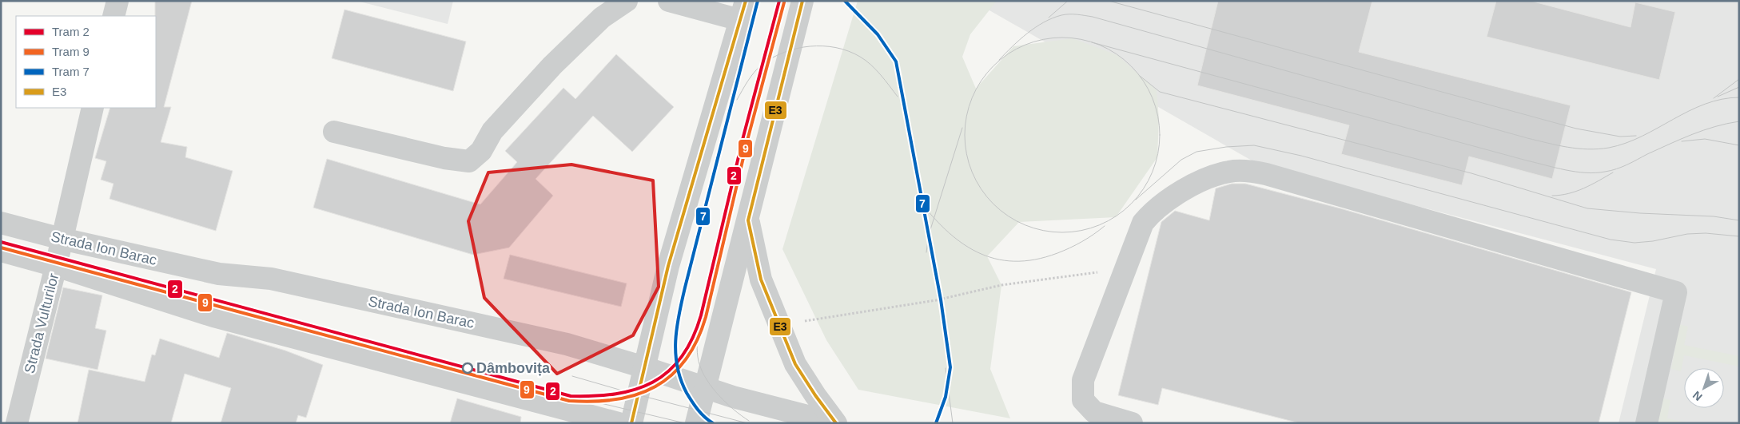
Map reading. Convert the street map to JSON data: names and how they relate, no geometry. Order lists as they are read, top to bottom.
{
  "streets": {
    "street": ["Strada Ion Barac", "Strada Vulturilor"]
  },
  "crossings": [
    ["Strada Ion Barac", "Strada Vulturilor"]
  ],
  "places": ["Dâmbovița"],
  "lines": [
    "tram line 2",
    "tram line 7",
    "transit line E3",
    "tram line 9"
  ],
  "legend": [
    "Tram 2",
    "Tram 9",
    "Tram 7",
    "E3"
  ],
  "north": "bottom left"
}
